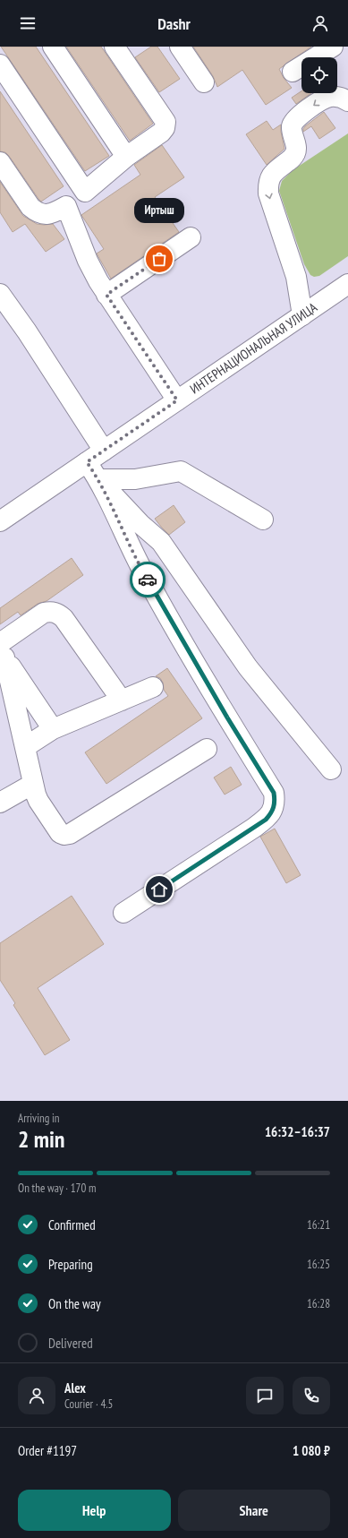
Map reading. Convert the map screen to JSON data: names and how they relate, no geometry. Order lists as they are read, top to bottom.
{
  "streets": {
    "main road": ["ИНТЕРНАЦИОНАЛЬНАЯ УЛИЦА"]
  },
  "places": ["Иртыш"],
  "page": {
    "header": "Dashr",
    "bubble": "Иртыш",
    "heading": ["2 min", "Arriving in", "16:32–16:37"],
    "panel": [
      "Alex",
      "Courier · 4.5",
      "Order #1197",
      "1 080 ₽"
    ],
    "bar": "On the way · 170 m",
    "list": [
      ["Confirmed", "16:21"],
      ["Preparing", "16:25"],
      ["On the way", "16:28"],
      "Delivered"
    ],
    "buttons": ["Help", "Share"]
  }
}
